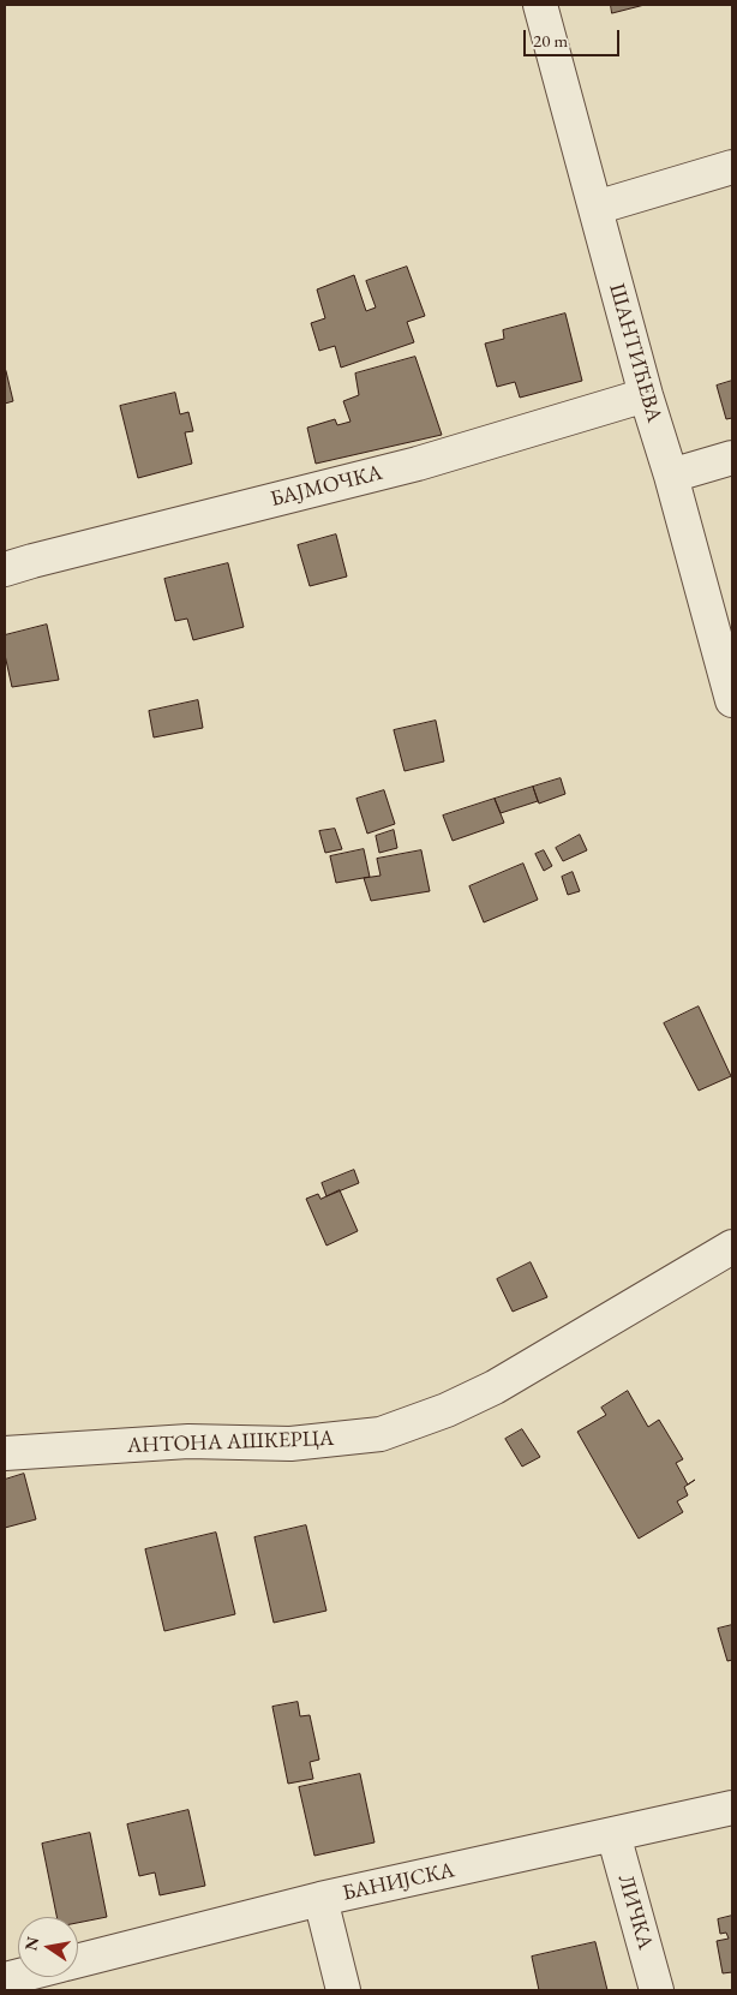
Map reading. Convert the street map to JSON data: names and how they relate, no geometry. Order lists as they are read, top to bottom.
{
  "streets": {
    "street": [
      "ШАНТИЋЕВА",
      "БАЈМОЧКА",
      "АНТОНА АШКЕРЦА",
      "БАНИЈСКА",
      "ЛИЧКА"
    ]
  },
  "crossings": [
    ["ШАНТИЋЕВА", "БАЈМОЧКА"],
    ["БАНИЈСКА", "ЛИЧКА"]
  ],
  "scale_bar": "20 m",
  "north": "left"
}
